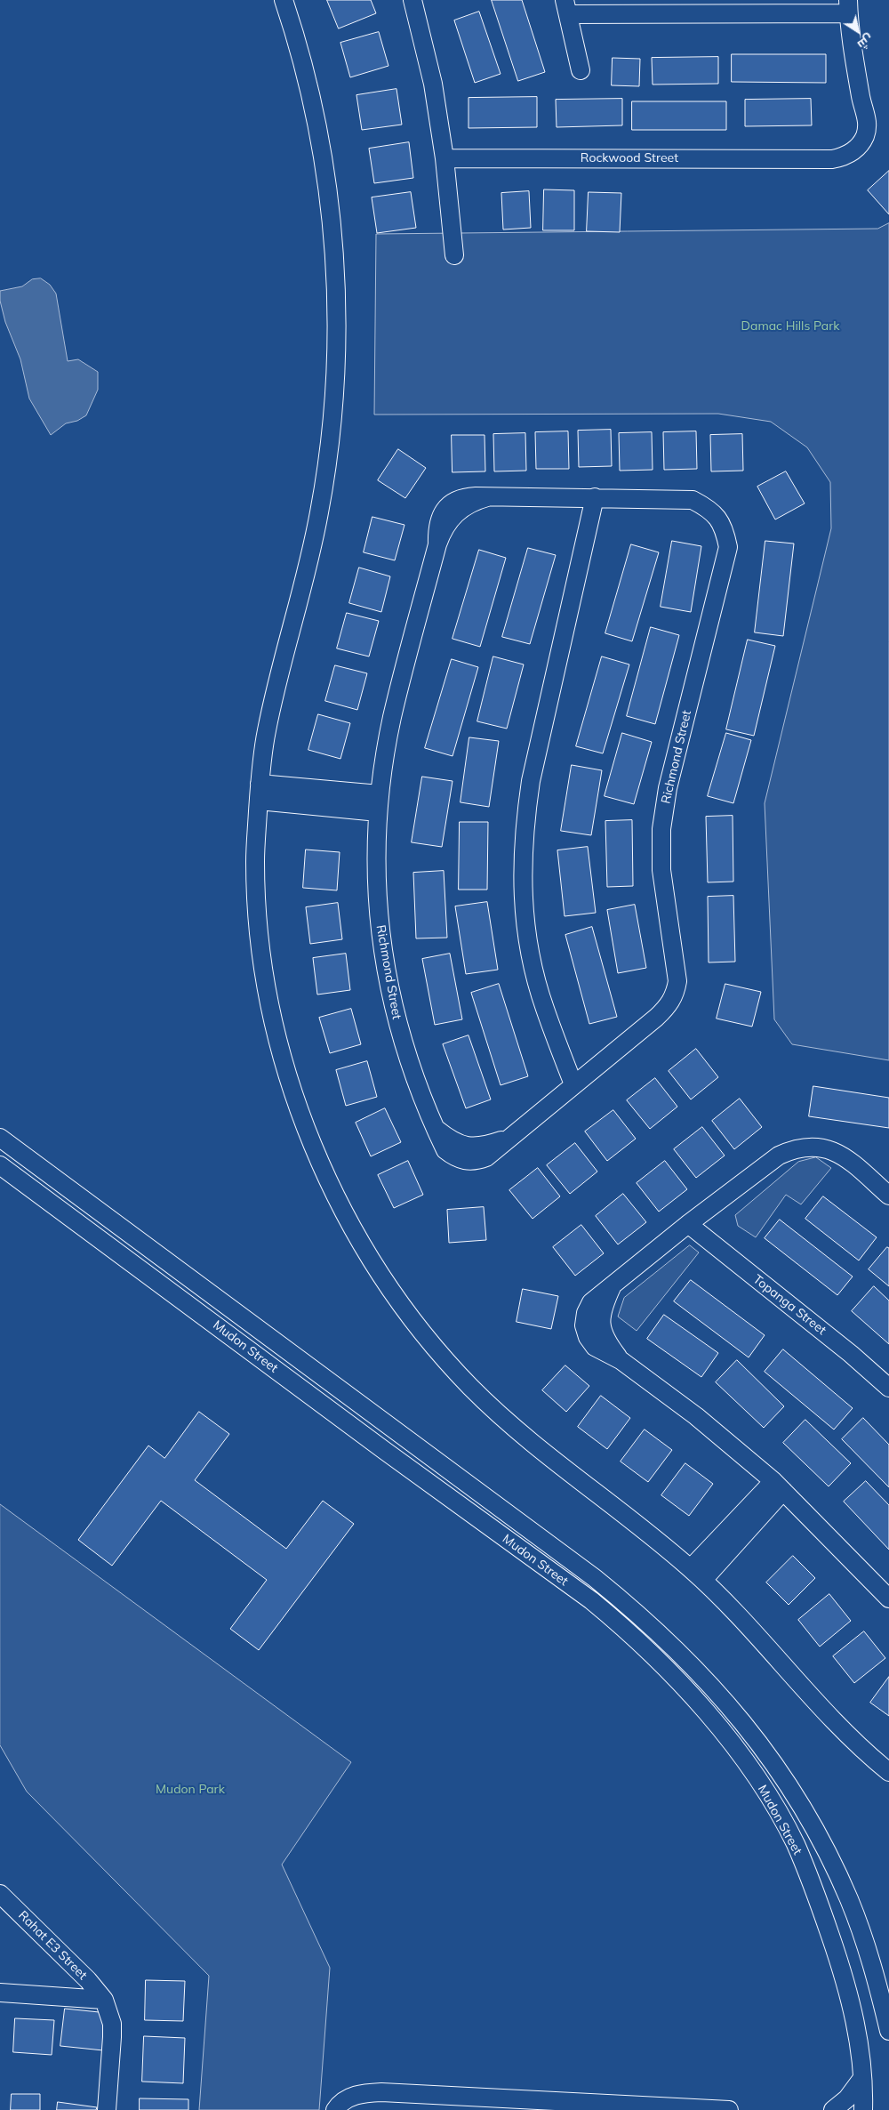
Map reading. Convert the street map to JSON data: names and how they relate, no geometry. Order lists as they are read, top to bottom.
{
  "streets": {
    "street": [
      "Rockwood Street",
      "Richmond Street",
      "Topanga Street",
      "Mudon Street",
      "Rahat E3 Street"
    ]
  },
  "parks": ["Damac Hills Park", "Mudon Park"],
  "north": "bottom right"
}
